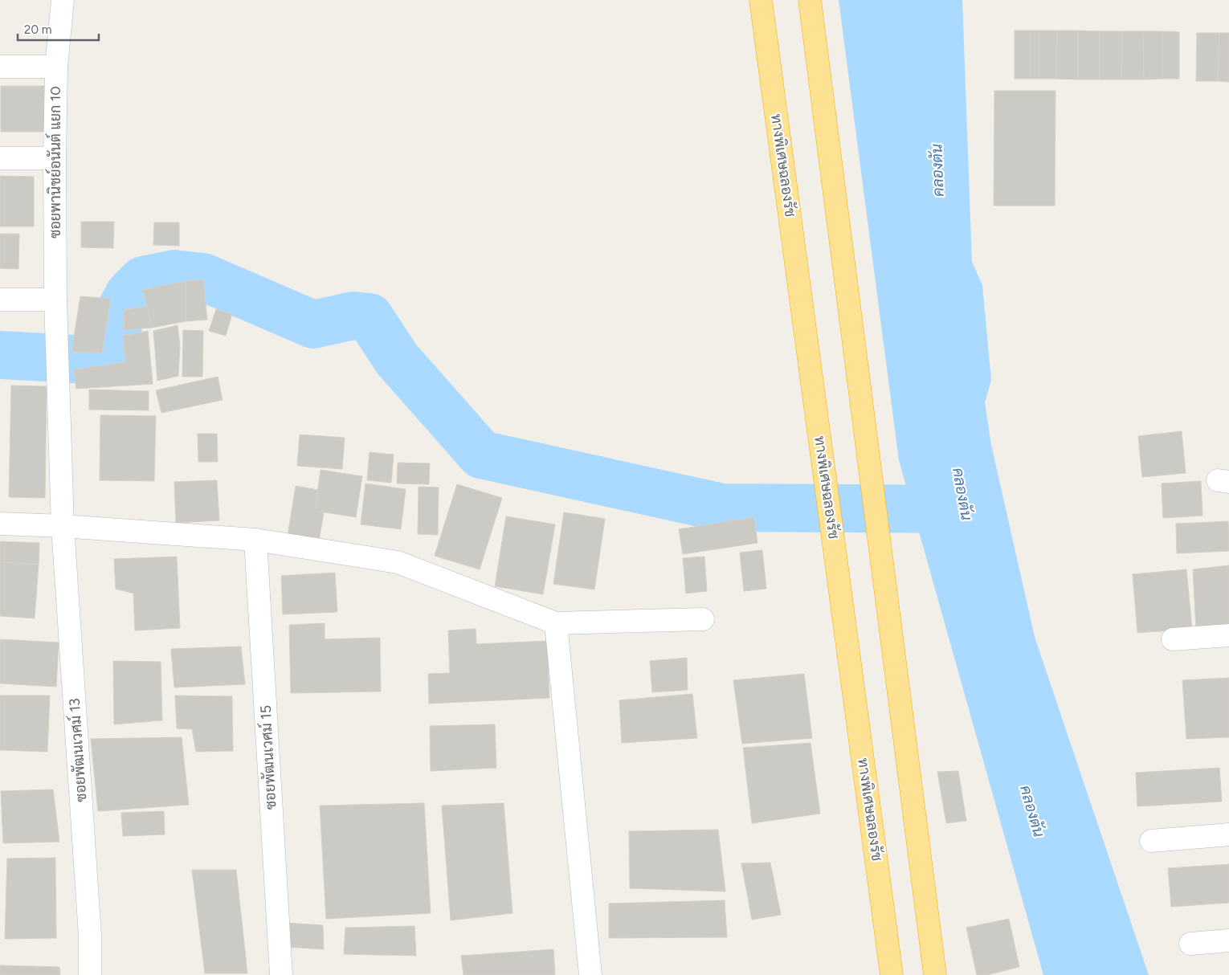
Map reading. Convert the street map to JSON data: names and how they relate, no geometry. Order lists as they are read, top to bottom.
{
  "streets": {
    "highway": ["ทางพิเศษฉลองรัช"],
    "street": ["ซอยพานิชย์อนันต์ แยก 10", "ซอยพัฒนเวศม์ 13", "ซอยพัฒนเวศม์ 15"]
  },
  "crossings": [
    ["ซอยพานิชย์อนันต์ แยก 10", "ซอยพัฒนเวศม์ 13"]
  ],
  "water": ["คลองตัน"],
  "scale_bar": "20 m"
}
